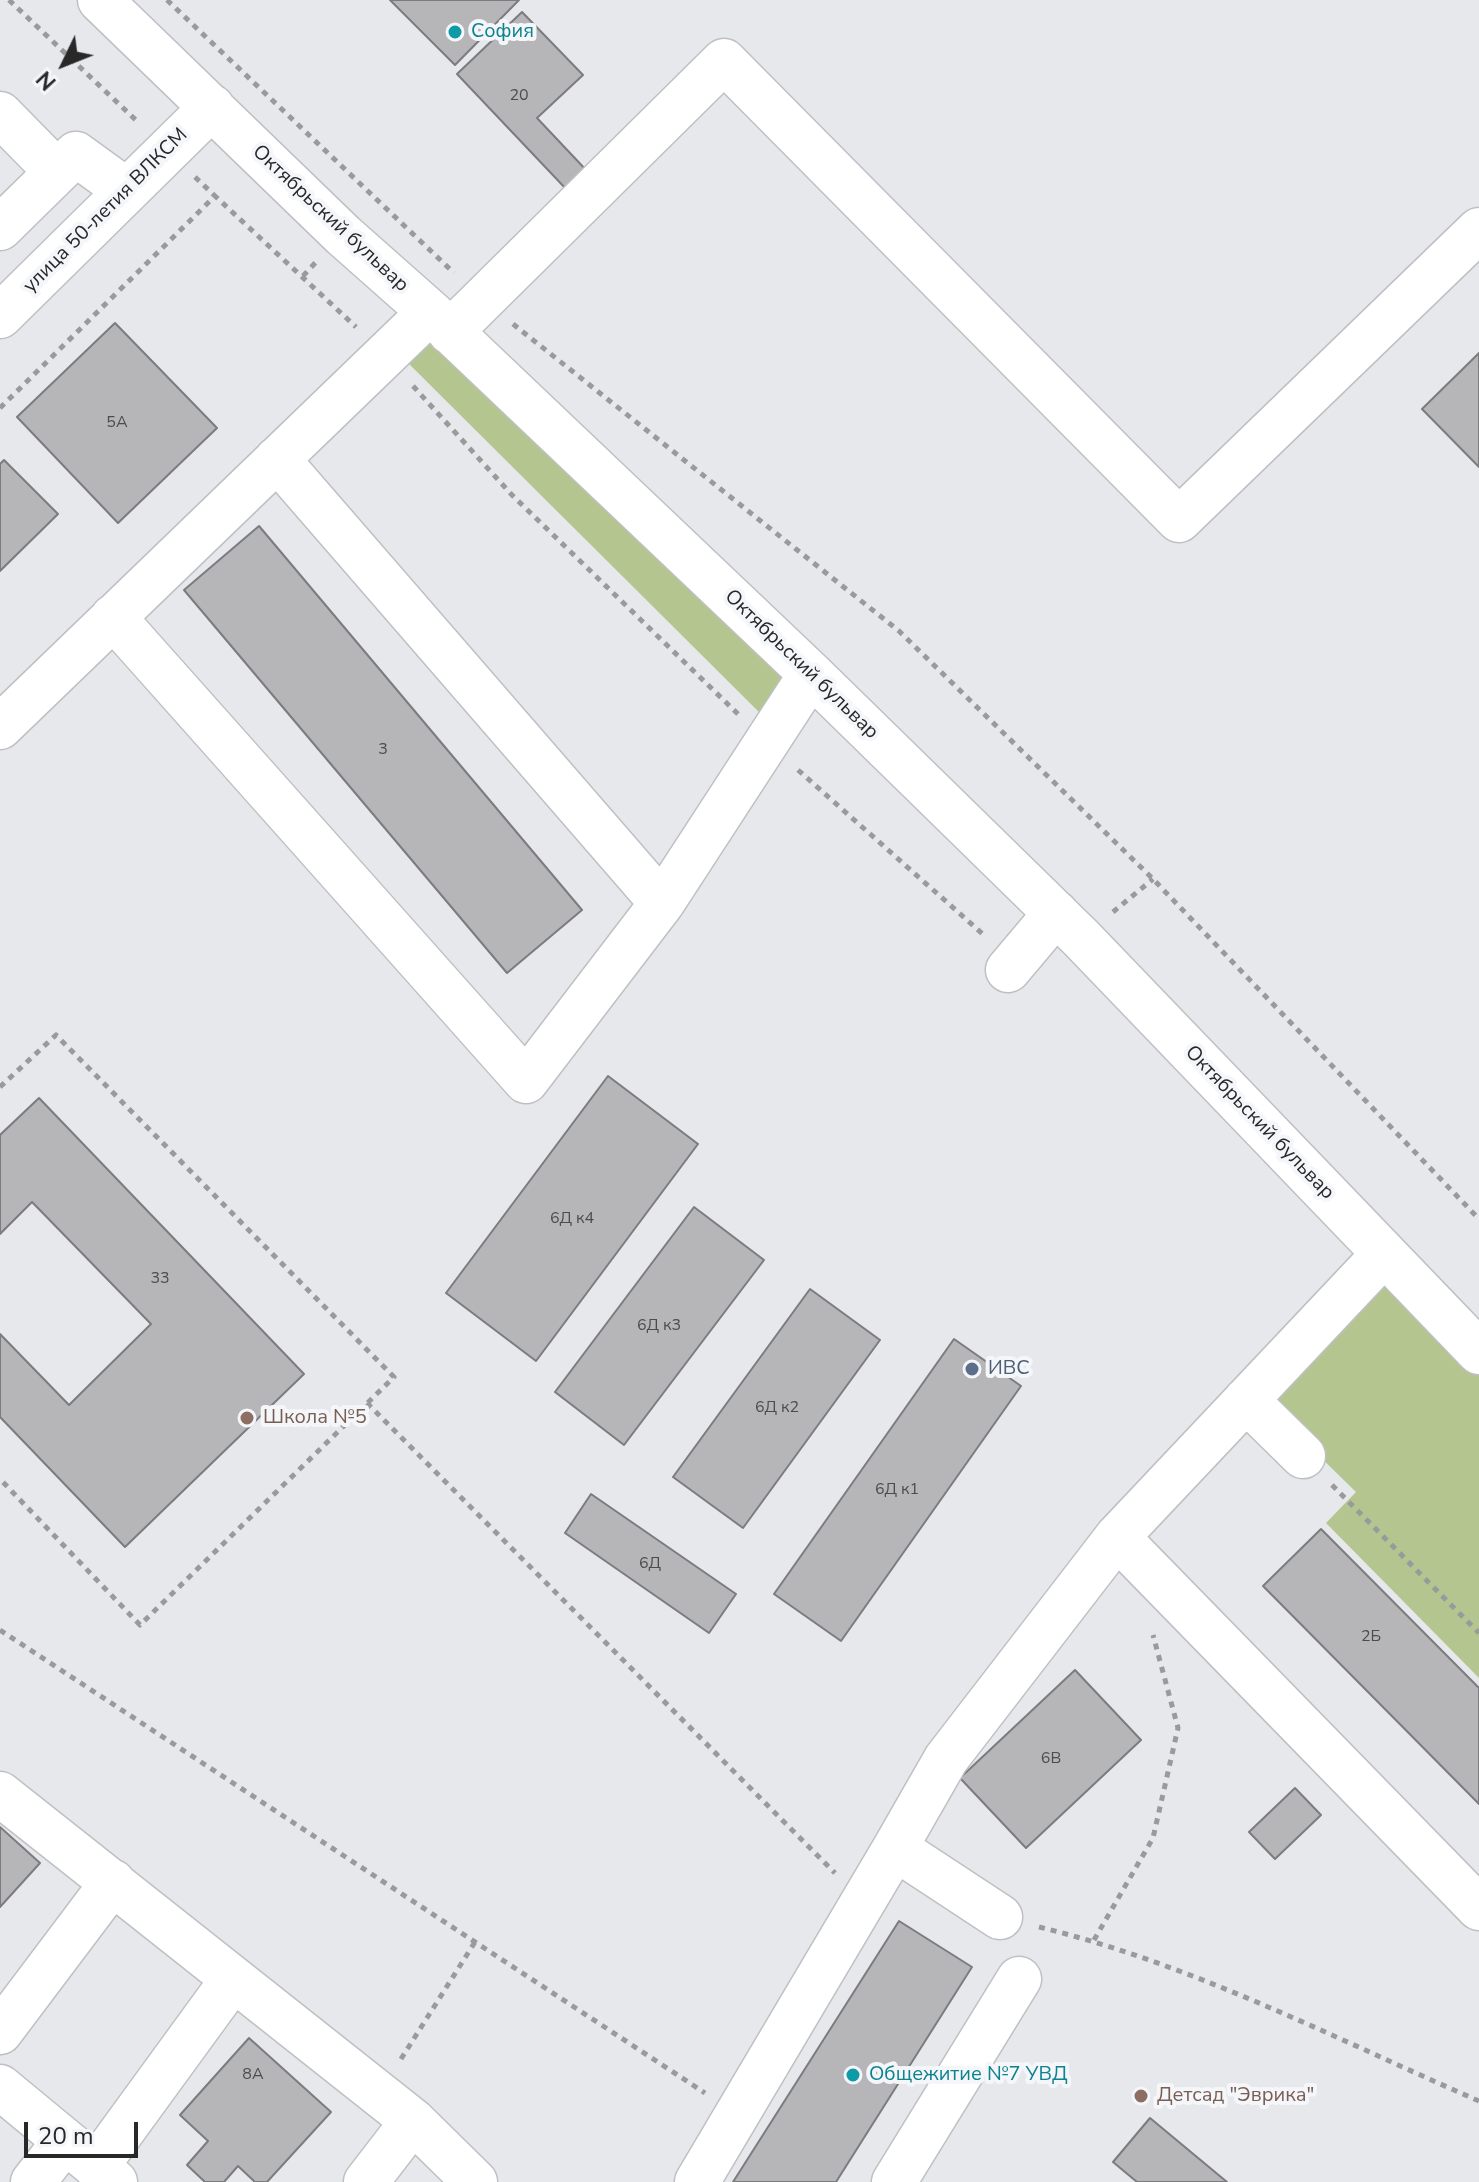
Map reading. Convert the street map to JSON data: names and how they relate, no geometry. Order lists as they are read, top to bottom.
{
  "streets": {
    "street": ["улица 50-летия ВЛКСМ", "Октябрьский бульвар"]
  },
  "crossings": [
    ["улица 50-летия ВЛКСМ", "Октябрьский бульвар"]
  ],
  "places": [
    "София",
    "ИВС",
    "Школа №5",
    "Общежитие №7 УВД",
    "Детсад \"Эврика\""
  ],
  "house_numbers": [
    "20",
    "5А",
    "3",
    "6Д к4",
    "33",
    "6Д к3",
    "6Д к2",
    "6Д к1",
    "6Д",
    "2Б",
    "6В",
    "8А"
  ],
  "scale_bar": "20 m",
  "north": "bottom left"
}
